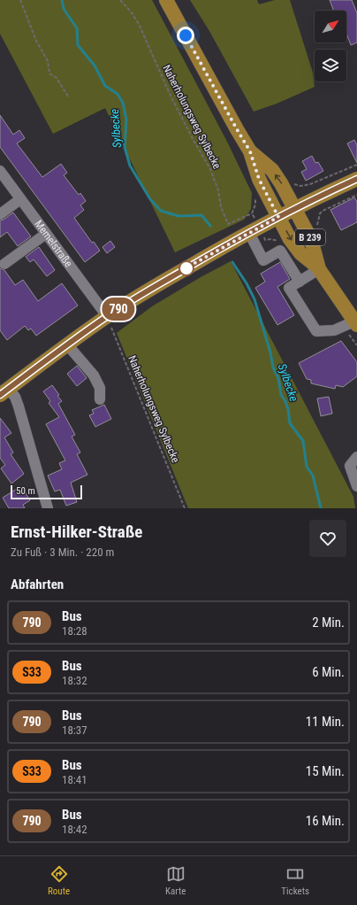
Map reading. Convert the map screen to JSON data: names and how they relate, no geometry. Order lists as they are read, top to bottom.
{
  "streets": {
    "main road": ["B 239"],
    "street": ["Memelstraße"],
    "path": ["Naherholungsweg Sylbecke"]
  },
  "crossings": [
    ["Naherholungsweg Sylbecke", "Memelstraße"]
  ],
  "water": ["Sylbecke"],
  "lines": ["bus line 790"],
  "scale_bar": "50 m",
  "north": "top right",
  "page": {
    "on_map": "790",
    "scale": "50 m",
    "heading": [
      ["Ernst-Hilker-Straße", "Zu Fuß · 3 Min. · 220 m"],
      "Abfahrten"
    ],
    "list": [
      {
        "mark": "790",
        "name": "Bus",
        "note": "18:28",
        "value": "2 Min."
      },
      {
        "mark": "S33",
        "name": "Bus",
        "note": "18:32",
        "value": "6 Min."
      },
      {
        "mark": "790",
        "name": "Bus",
        "note": "18:37",
        "value": "11 Min."
      },
      {
        "mark": "S33",
        "name": "Bus",
        "note": "18:41",
        "value": "15 Min."
      },
      {
        "mark": "790",
        "name": "Bus",
        "note": "18:42",
        "value": "16 Min."
      }
    ],
    "tabs": ["Route", "Karte", "Tickets"]
  }
}
